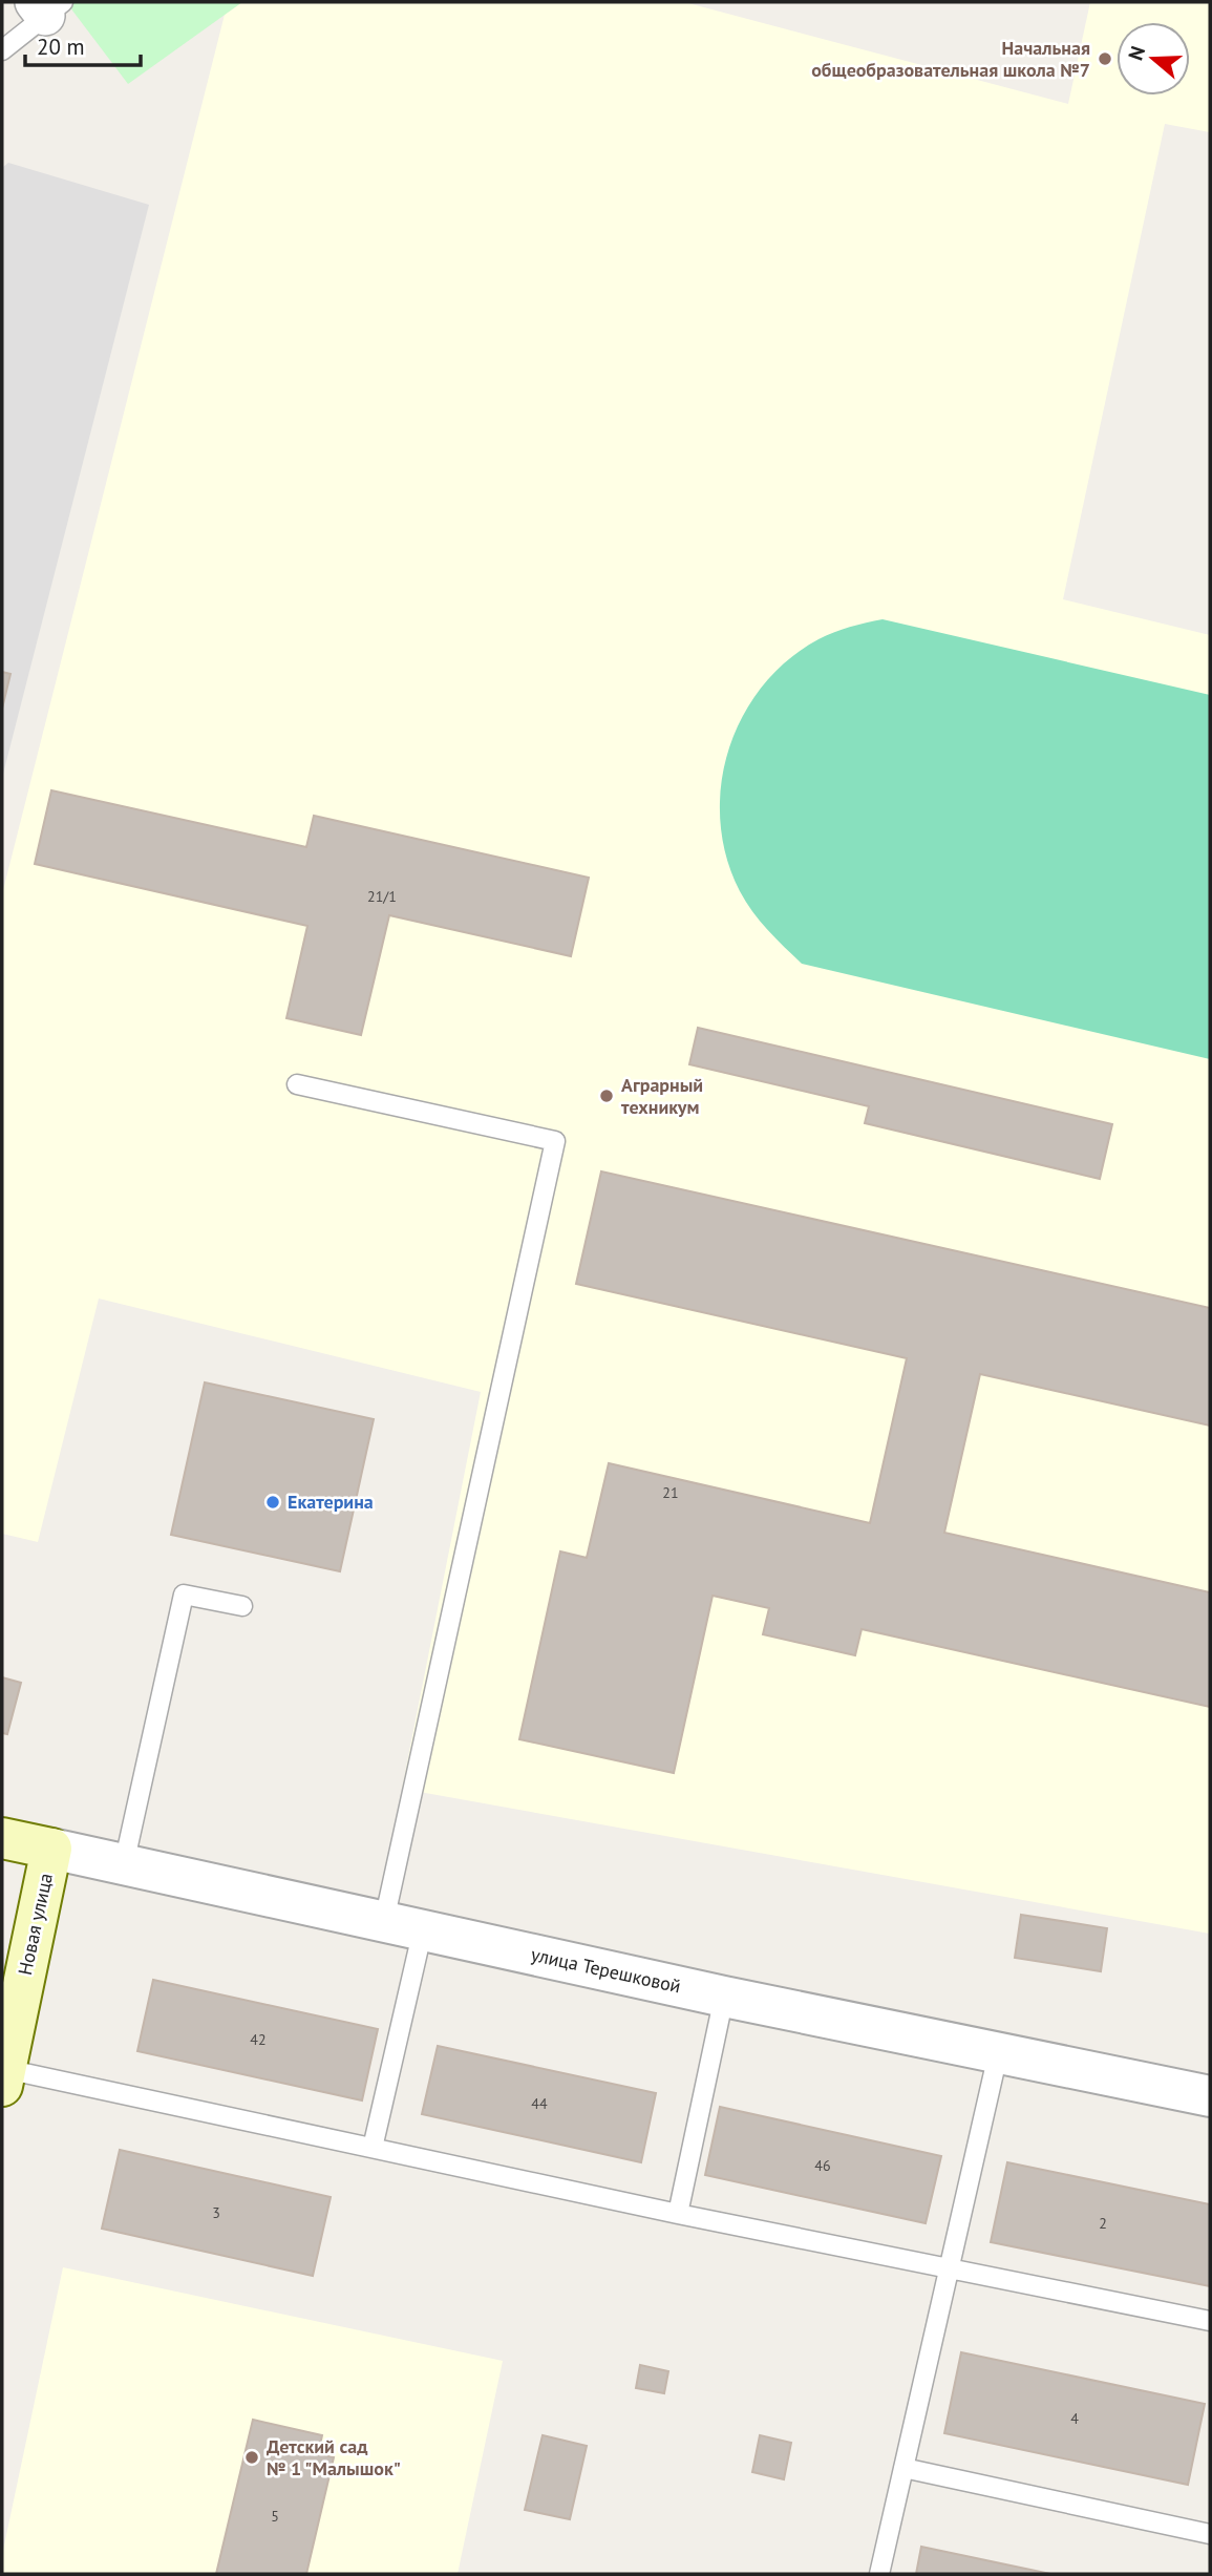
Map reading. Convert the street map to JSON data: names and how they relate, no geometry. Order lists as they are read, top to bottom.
{
  "streets": {
    "main road": ["Новая улица", "улица Терешковой"]
  },
  "crossings": [
    ["Новая улица", "улица Терешковой"]
  ],
  "places": [
    "Начальная общеобразовательная школа №7",
    "Аграрный техникум",
    "Екатерина",
    "Детский сад № 1 \"Малышок\""
  ],
  "house_numbers": [
    "21/1",
    "21",
    "42",
    "44",
    "46",
    "3",
    "2",
    "4",
    "5"
  ],
  "scale_bar": "20 m",
  "north": "left"
}
